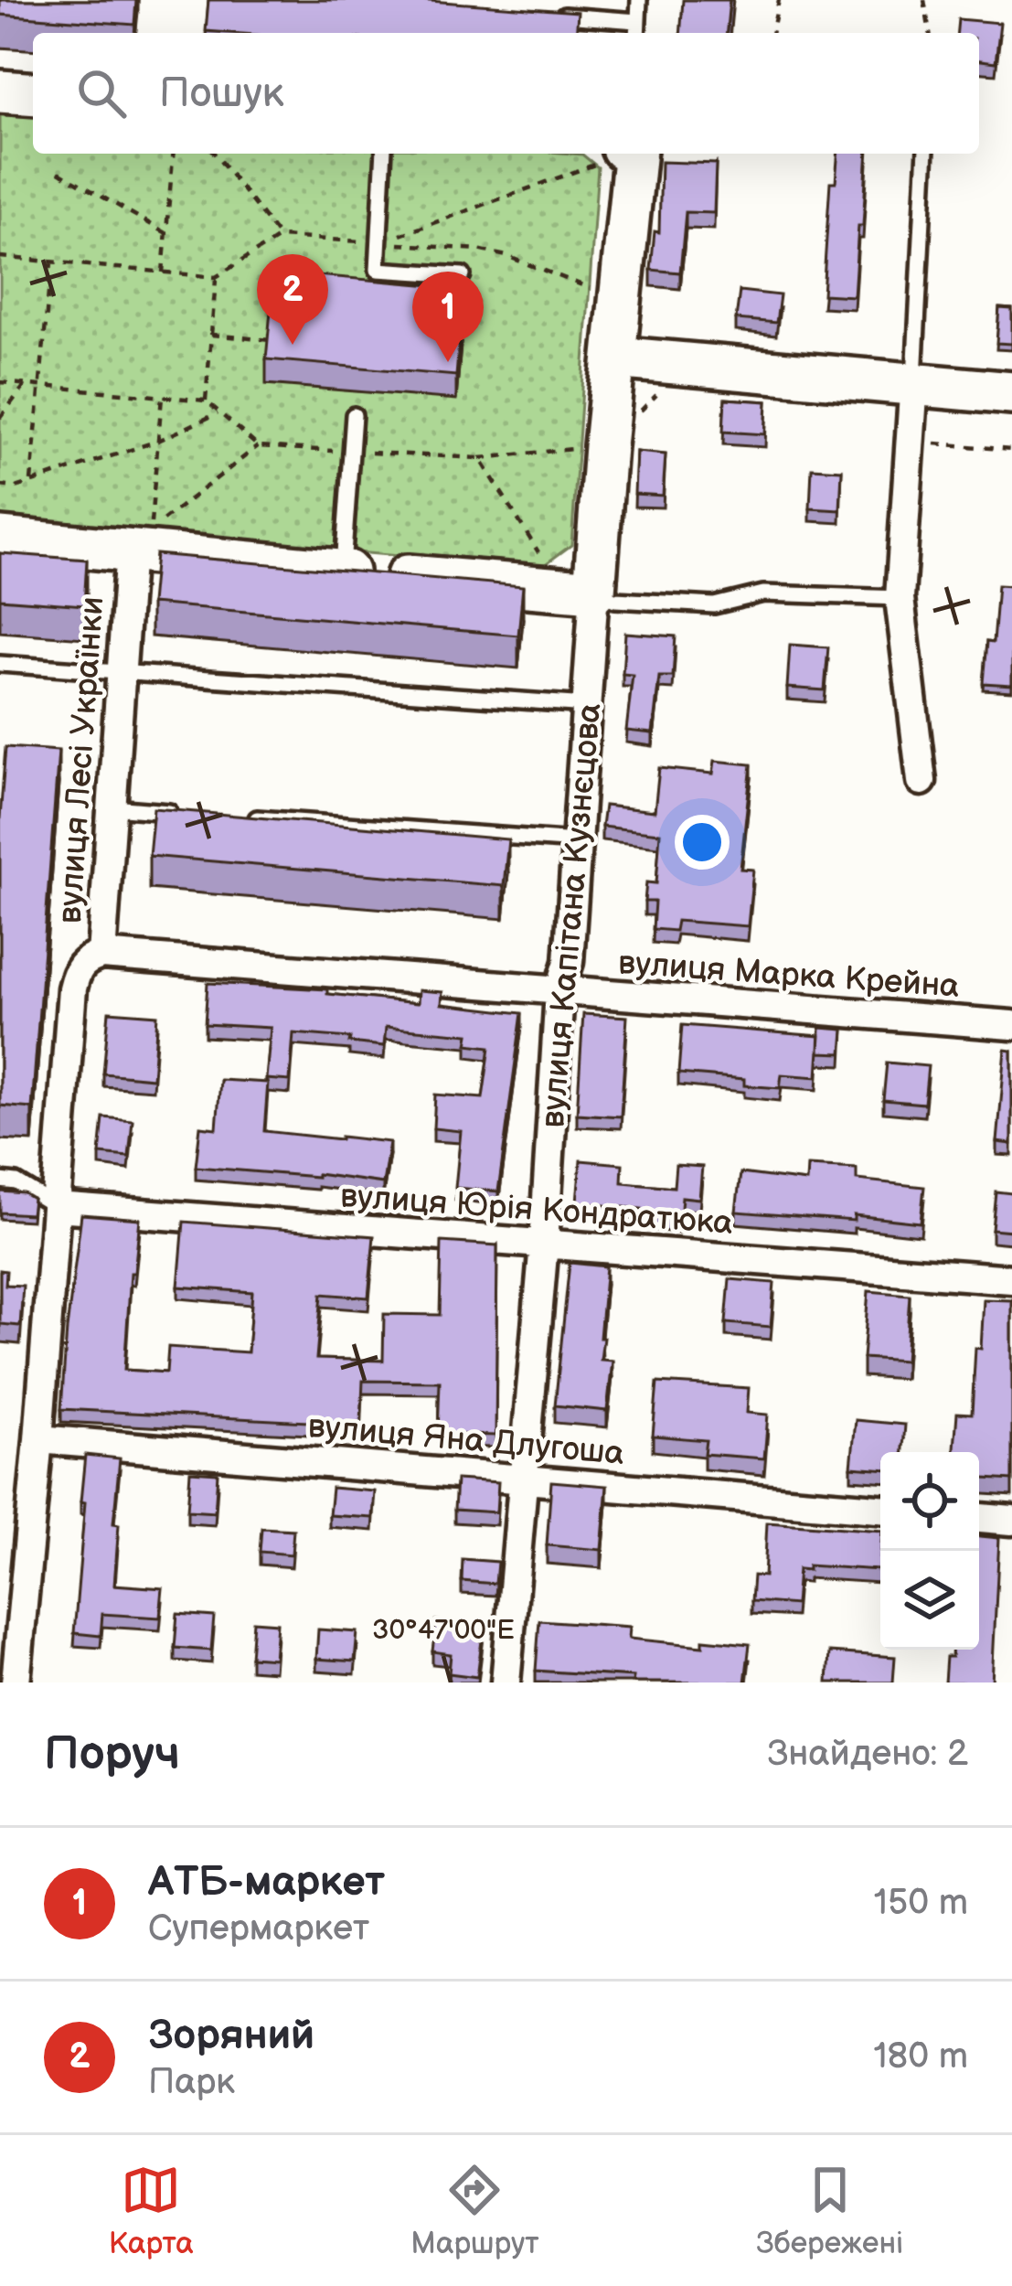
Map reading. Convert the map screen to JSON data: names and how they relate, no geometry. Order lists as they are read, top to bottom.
{
  "streets": {
    "street": [
      "вулиця Лесі Українки",
      "вулиця Капітана Кузнєцова",
      "вулиця Марка Крейна",
      "вулиця Юрія Кондратюка",
      "вулиця Яна Длугоша"
    ]
  },
  "crossings": [
    ["вулиця Лесі Українки", "вулиця Марка Крейна"],
    ["вулиця Лесі Українки", "вулиця Юрія Кондратюка"],
    ["вулиця Лесі Українки", "вулиця Яна Длугоша"],
    ["вулиця Капітана Кузнєцова", "вулиця Марка Крейна"],
    ["вулиця Капітана Кузнєцова", "вулиця Юрія Кондратюка"],
    ["вулиця Капітана Кузнєцова", "вулиця Яна Длугоша"]
  ],
  "page": {
    "search": "Пошук",
    "pins": ["2", "1"],
    "heading": ["Поруч", "Знайдено: 2"],
    "list": [
      {
        "mark": "1",
        "name": "АТБ-маркет",
        "note": "Супермаркет",
        "value": "150 m"
      },
      {
        "mark": "2",
        "name": "Зоряний",
        "note": "Парк",
        "value": "180 m"
      }
    ],
    "nav": ["Карта", "Маршрут", "Збережені"]
  },
  "coordinates": ["30°47'00\"E"]
}
